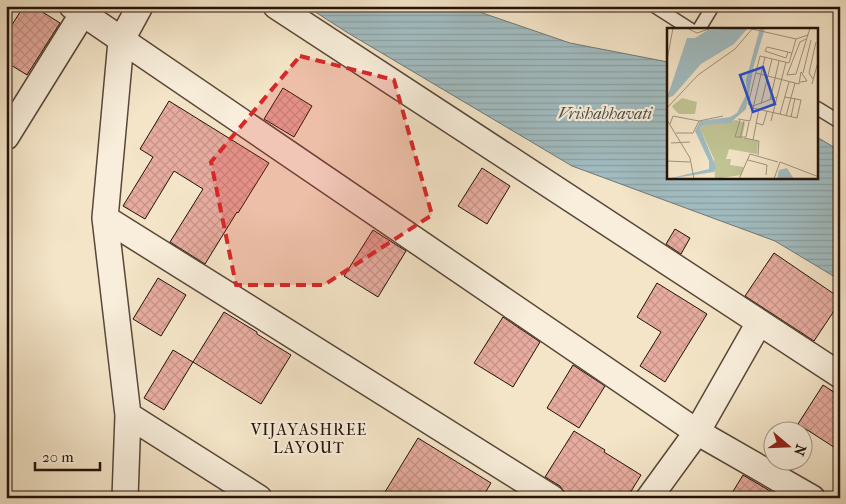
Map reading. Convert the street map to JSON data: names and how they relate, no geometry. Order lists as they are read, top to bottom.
{
  "districts": ["VIJAYASHREE LAYOUT"],
  "water": ["Vrishabhavati"],
  "scale_bar": "20 m",
  "north": "right"
}
